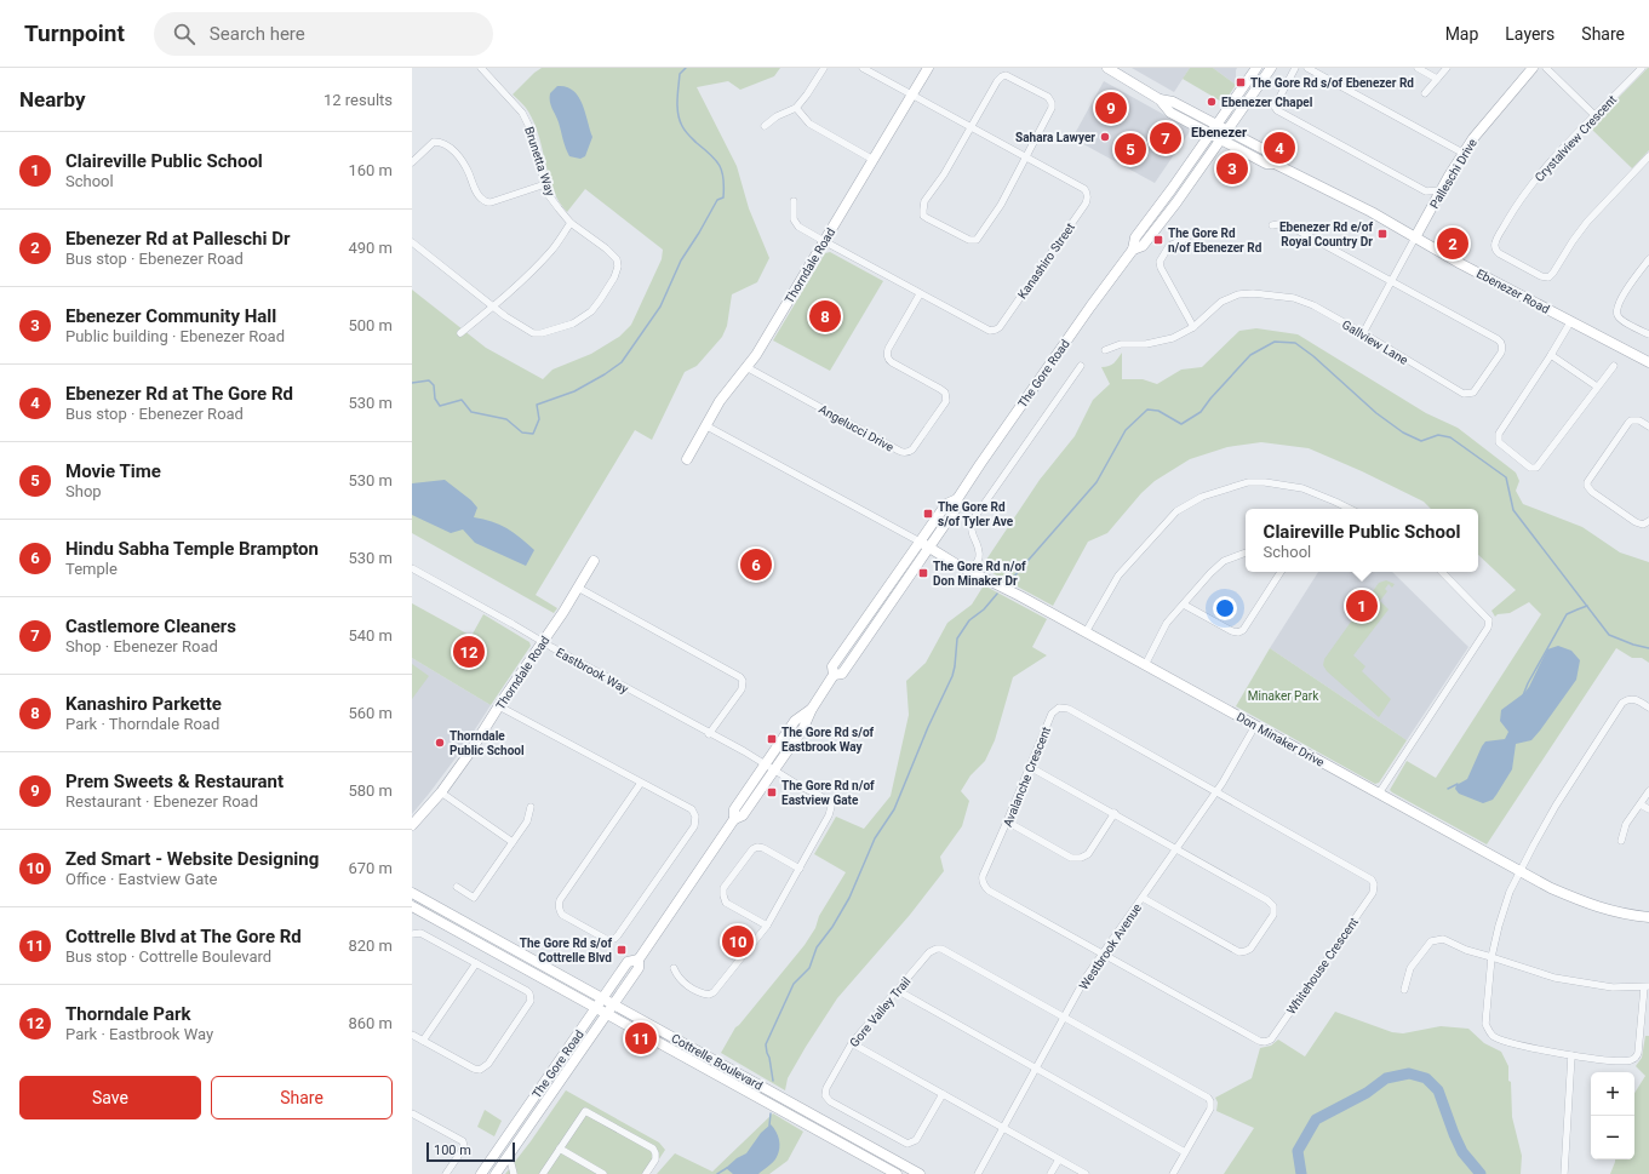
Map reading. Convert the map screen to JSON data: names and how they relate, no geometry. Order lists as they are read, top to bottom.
{
  "streets": {
    "main road": [
      "Palleschi Drive",
      "Thorndale Road",
      "Ebenezer Road",
      "The Gore Road",
      "Don Minaker Drive",
      "Cottrelle Boulevard"
    ],
    "street": [
      "Crystalview Crescent",
      "Brunetta Way",
      "Kanashiro Street",
      "Gallview Lane",
      "Angelucci Drive",
      "Eastbrook Way",
      "Avalanche Crescent",
      "Westbrook Avenue",
      "Whitehouse Crescent",
      "Gore Valley Trail"
    ]
  },
  "crossings": [
    ["Palleschi Drive", "Ebenezer Road"],
    ["Kanashiro Street", "Thorndale Road"],
    ["Kanashiro Street", "Angelucci Drive"],
    ["Thorndale Road", "Angelucci Drive"],
    ["Thorndale Road", "Eastbrook Way"],
    ["Ebenezer Road", "The Gore Road"],
    ["The Gore Road", "Eastbrook Way"],
    ["The Gore Road", "Don Minaker Drive"],
    ["The Gore Road", "Cottrelle Boulevard"],
    ["Don Minaker Drive", "Westbrook Avenue"],
    ["Avalanche Crescent", "Westbrook Avenue"],
    ["Avalanche Crescent", "Whitehouse Crescent"],
    ["Westbrook Avenue", "Whitehouse Crescent"],
    ["Westbrook Avenue", "Gore Valley Trail"]
  ],
  "districts": ["Ebenezer"],
  "parks": ["Minaker Park"],
  "places": {
    "transit": [
      "The Gore Rd s/of Ebenezer Rd",
      "Ebenezer Rd e/of Royal Country Dr",
      "The Gore Rd n/of Ebenezer Rd",
      "The Gore Rd s/of Tyler Ave",
      "The Gore Rd n/of Don Minaker Dr",
      "The Gore Rd s/of Eastbrook Way",
      "The Gore Rd n/of Eastview Gate",
      "The Gore Rd s/of Cottrelle Blvd"
    ],
    "other": ["Ebenezer Chapel", "Sahara Lawyer", "Thorndale Public School"]
  },
  "scale_bar": "100 m",
  "page": {
    "header": "Turnpoint",
    "search": "Search here",
    "nav": ["Map", "Layers", "Share"],
    "heading": ["Nearby", "12 results"],
    "pins": [
      "9",
      "7",
      "4",
      "5",
      "3",
      "2",
      "8",
      "6",
      "1",
      "12",
      "10",
      "11"
    ],
    "list": [
      {
        "mark": "1",
        "name": "Claireville Public School",
        "note": "School",
        "value": "160 m"
      },
      {
        "mark": "2",
        "name": "Ebenezer Rd at Palleschi Dr",
        "note": "Bus stop · Ebenezer Road",
        "value": "490 m"
      },
      {
        "mark": "3",
        "name": "Ebenezer Community Hall",
        "note": "Public building · Ebenezer Road",
        "value": "500 m"
      },
      {
        "mark": "4",
        "name": "Ebenezer Rd at The Gore Rd",
        "note": "Bus stop · Ebenezer Road",
        "value": "530 m"
      },
      {
        "mark": "5",
        "name": "Movie Time",
        "note": "Shop",
        "value": "530 m"
      },
      {
        "mark": "6",
        "name": "Hindu Sabha Temple Brampton",
        "note": "Temple",
        "value": "530 m"
      },
      {
        "mark": "7",
        "name": "Castlemore Cleaners",
        "note": "Shop · Ebenezer Road",
        "value": "540 m"
      },
      {
        "mark": "8",
        "name": "Kanashiro Parkette",
        "note": "Park · Thorndale Road",
        "value": "560 m"
      },
      {
        "mark": "9",
        "name": "Prem Sweets & Restaurant",
        "note": "Restaurant · Ebenezer Road",
        "value": "580 m"
      },
      {
        "mark": "10",
        "name": "Zed Smart - Website Designing",
        "note": "Office · Eastview Gate",
        "value": "670 m"
      },
      {
        "mark": "11",
        "name": "Cottrelle Blvd at The Gore Rd",
        "note": "Bus stop · Cottrelle Boulevard",
        "value": "820 m"
      },
      {
        "mark": "12",
        "name": "Thorndale Park",
        "note": "Park · Eastbrook Way",
        "value": "860 m"
      }
    ],
    "popup": ["Claireville Public School", "School"],
    "buttons": ["Save", "Share"],
    "map_buttons": ["+", "−"],
    "scale": "100 m"
  }
}
